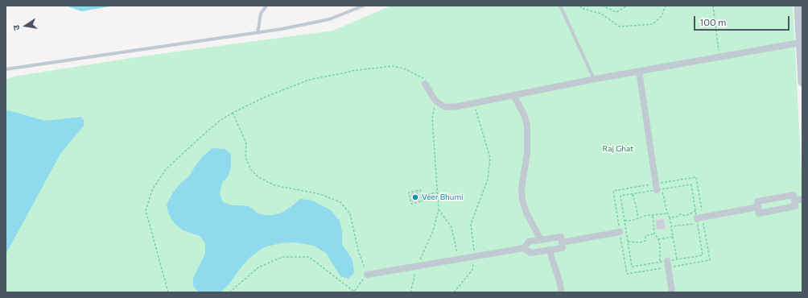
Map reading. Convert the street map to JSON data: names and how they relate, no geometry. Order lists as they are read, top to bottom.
{
  "parks": ["Raj Ghat"],
  "places": ["Veer Bhumi"],
  "scale_bar": "100 m",
  "north": "left"
}
